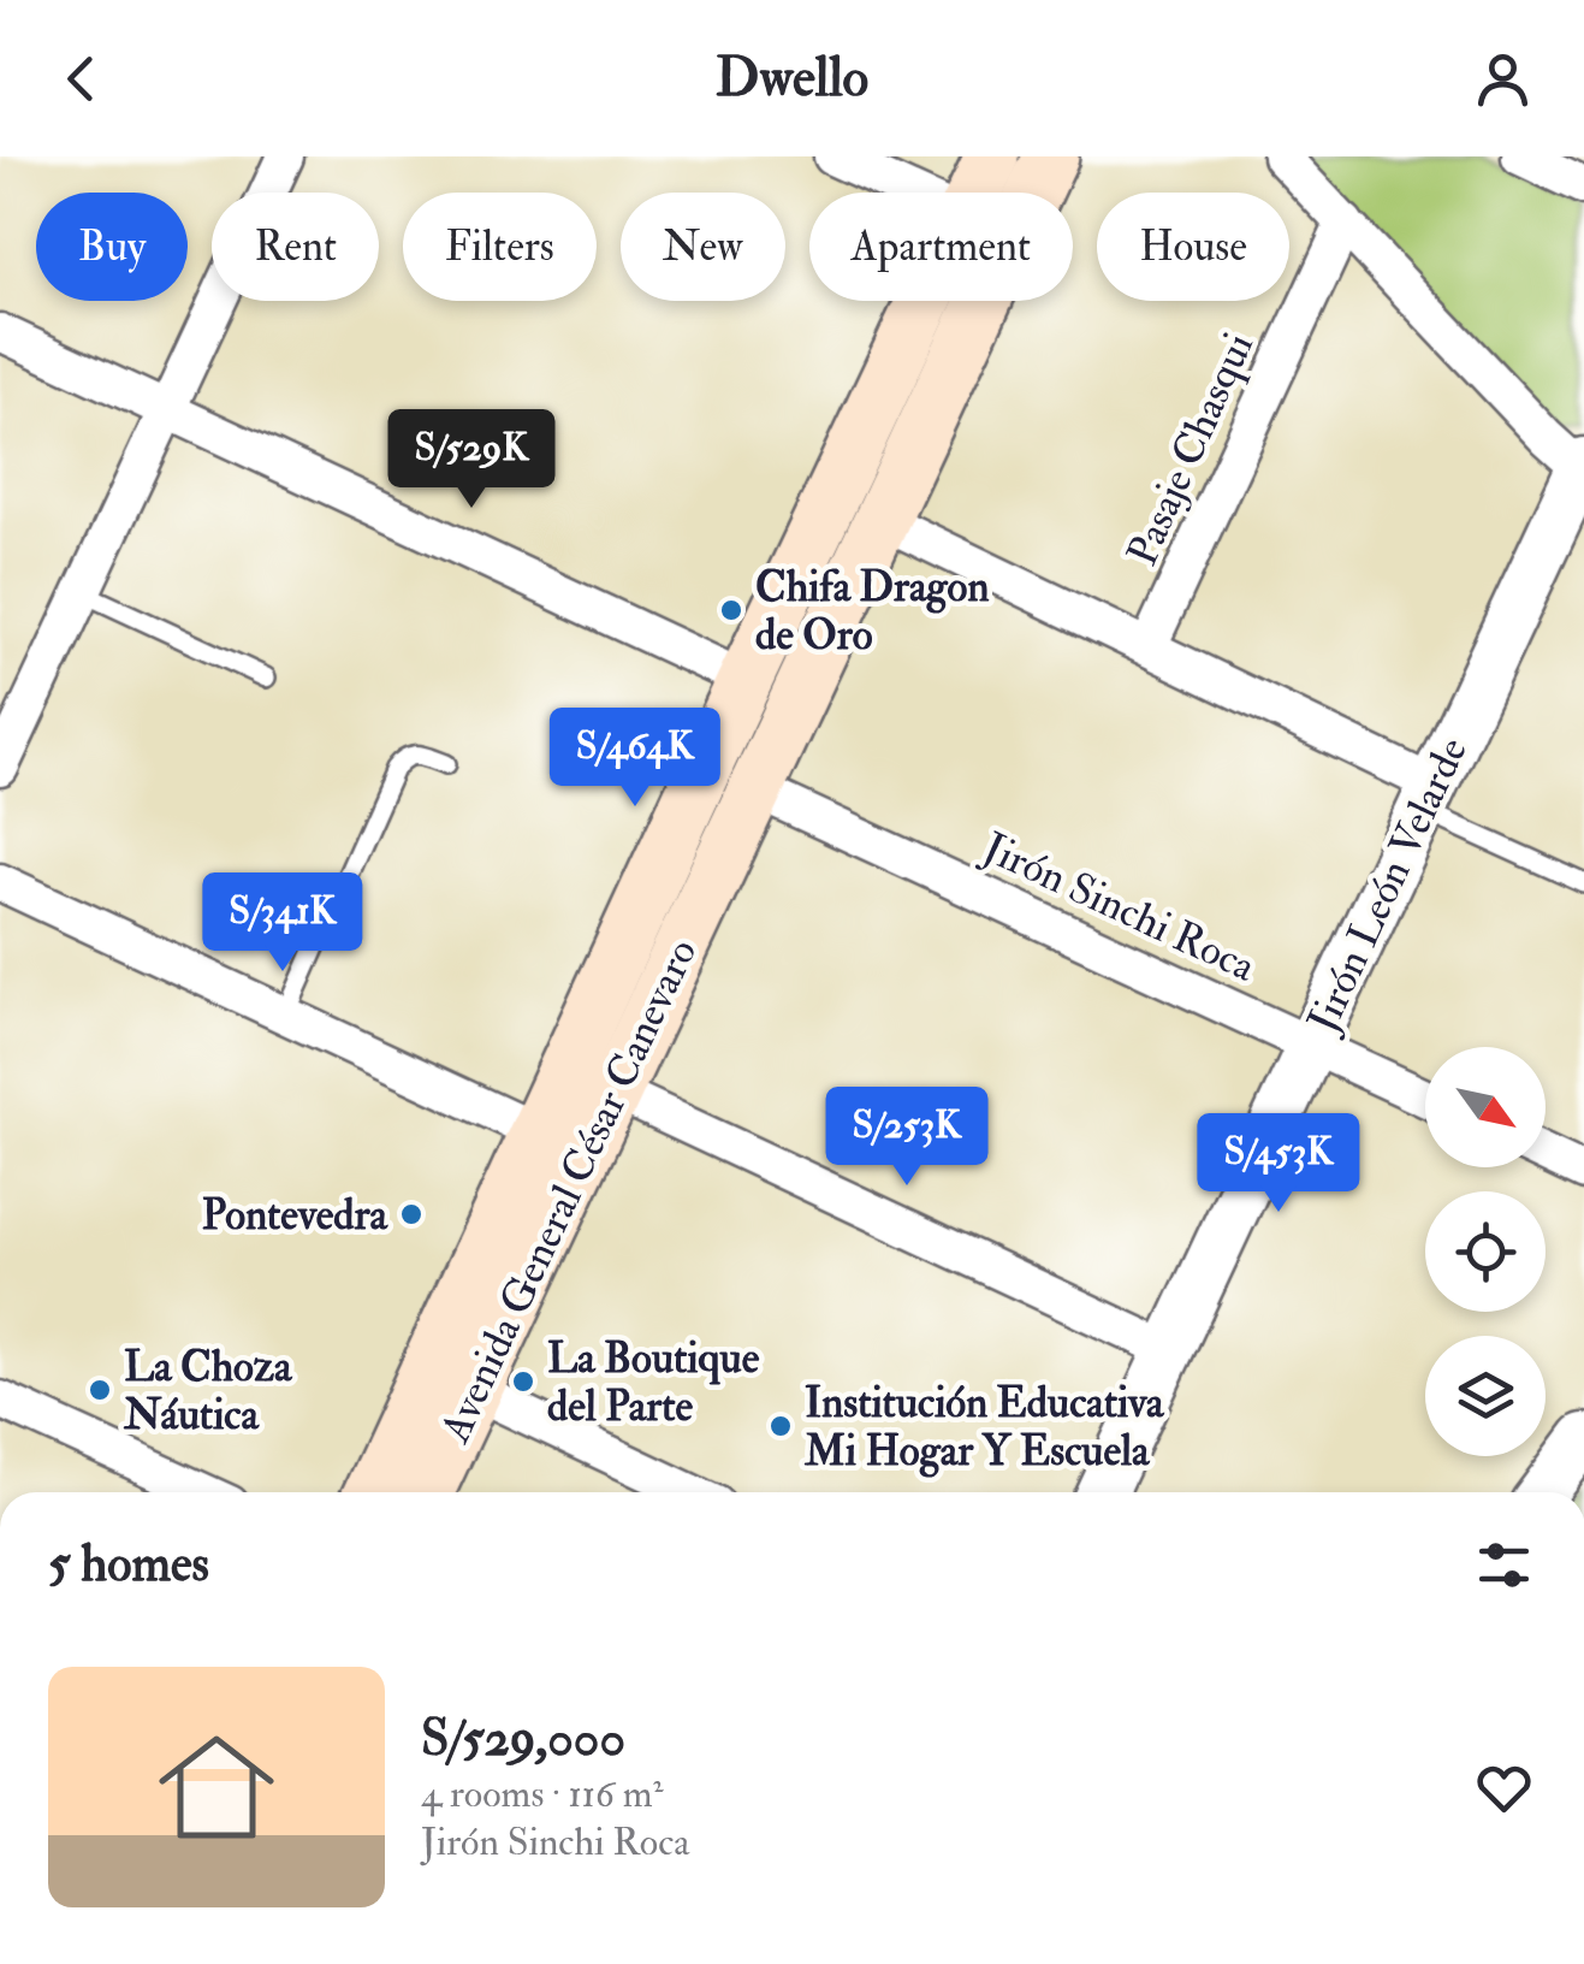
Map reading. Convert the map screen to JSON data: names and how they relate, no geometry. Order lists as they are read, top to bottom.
{
  "streets": {
    "main road": ["Avenida General César Canevaro"],
    "street": ["Pasaje Chasqui", "Jirón León Velarde", "Jirón Sinchi Roca"]
  },
  "crossings": [
    ["Jirón León Velarde", "Jirón Sinchi Roca"],
    ["Jirón Sinchi Roca", "Avenida General César Canevaro"]
  ],
  "places": [
    "Chifa Dragon de Oro",
    "Pontevedra",
    "La Boutique del Parte",
    "La Choza Náutica",
    "Institución Educativa Mi Hogar Y Escuela"
  ],
  "north": "bottom right",
  "page": {
    "header": "Dwello",
    "chip": [
      "Buy",
      "Rent",
      "Filters",
      "New",
      "Apartment",
      "House"
    ],
    "price": [
      "S/529K",
      "S/464K",
      "S/341K",
      "S/253K",
      "S/453K"
    ],
    "heading": "5 homes",
    "list": [
      {
        "name": "S/529,000",
        "note": "4 rooms · 116 m² · Jirón Sinchi Roca"
      }
    ]
  }
}
